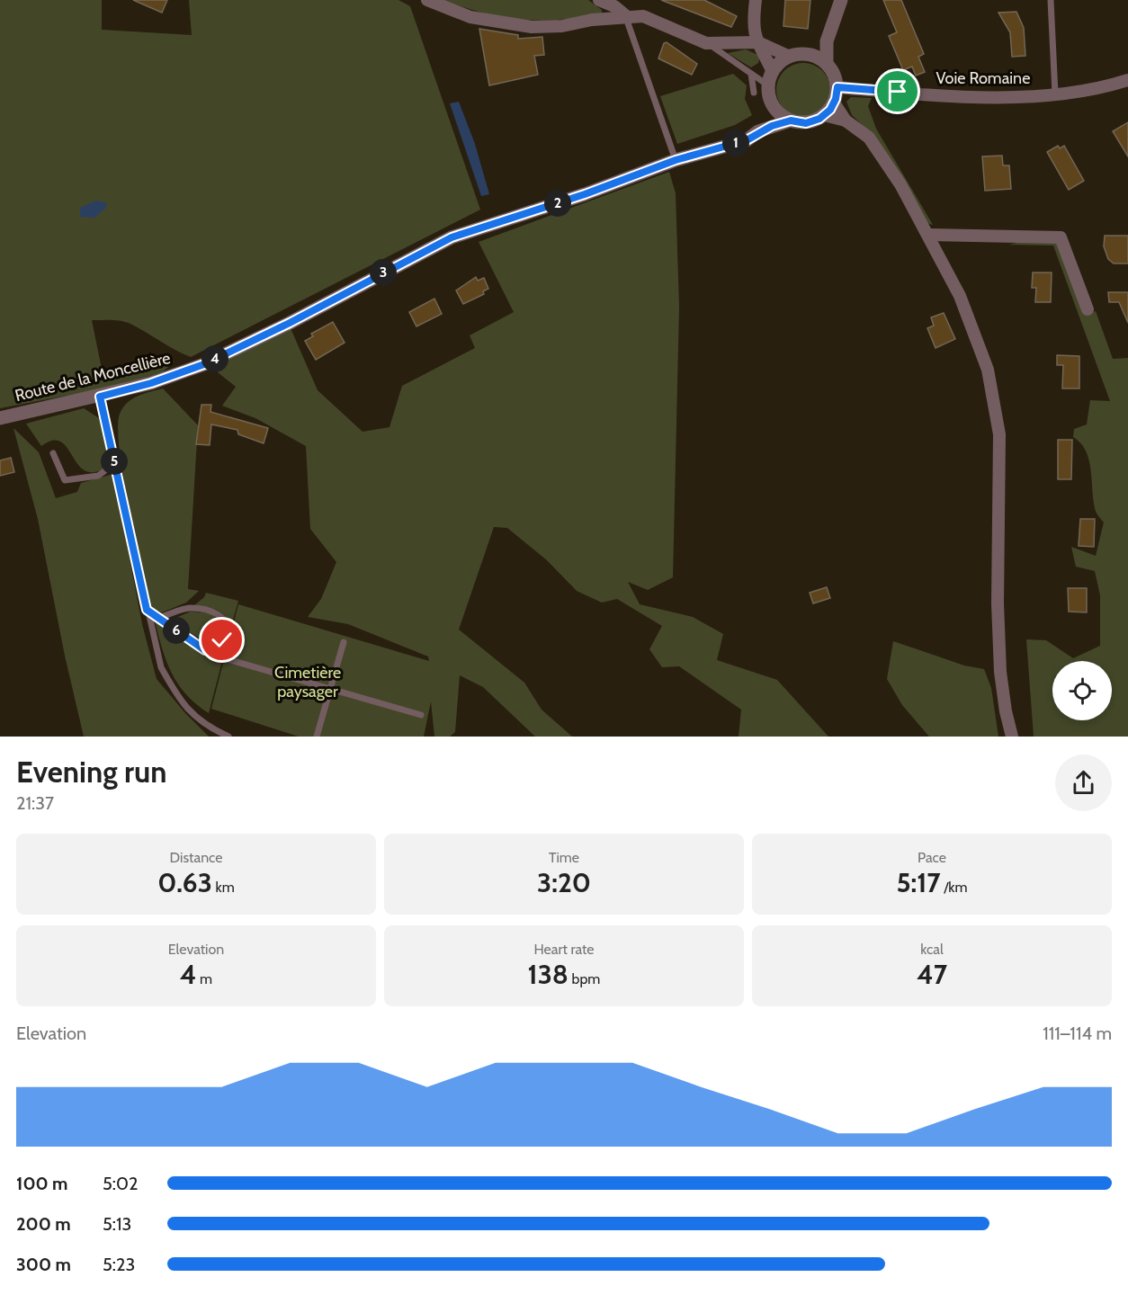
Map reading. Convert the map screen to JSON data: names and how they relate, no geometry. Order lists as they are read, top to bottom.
{
  "streets": {
    "street": ["Voie Romaine", "Route de la Moncellière"]
  },
  "crossings": [
    ["Voie Romaine", "Route de la Moncellière"]
  ],
  "parks": ["Cimetière paysager"],
  "page": {
    "pins": [
      "1",
      "2",
      "3",
      "4",
      "5",
      "6"
    ],
    "heading": ["Evening run", "21:37"],
    "stats": [
      ["Distance", "0.63 km"],
      ["Time", "3:20"],
      ["Pace", "5:17 /km"],
      ["Elevation", "4 m"],
      ["Heart rate", "138 bpm"],
      ["kcal", "47"]
    ],
    "chart": ["Elevation", "111–114 m"],
    "list": [
      {
        "name": "100 m",
        "note": "5:02"
      },
      {
        "name": "200 m",
        "note": "5:13"
      },
      {
        "name": "300 m",
        "note": "5:23"
      }
    ]
  }
}
